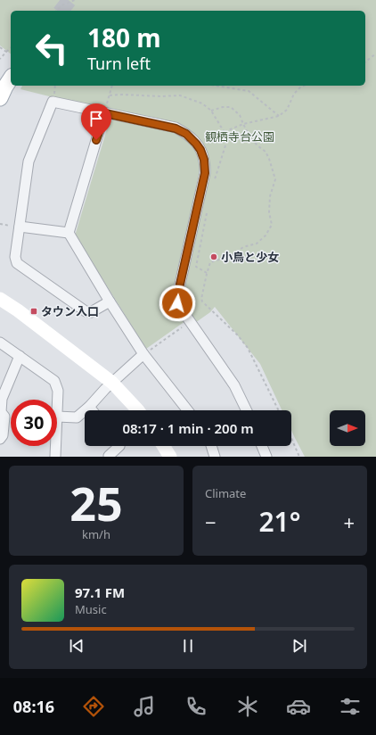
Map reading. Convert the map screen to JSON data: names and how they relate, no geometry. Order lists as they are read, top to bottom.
{
  "parks": ["観栖寺台公園"],
  "places": {
    "other": ["小鳥と少女"],
    "transit": ["タウン入口"]
  },
  "north": "right",
  "page": {
    "turn": ["180 m", "Turn left"],
    "limit": "30",
    "trip": "08:17 · 1 min · 200 m",
    "tile": [
      ["25", "km/h"],
      "Climate"
    ],
    "heat": ["−", "21°", "+"],
    "song": ["97.1 FM", "Music"],
    "tabs": "08:16"
  }
}
